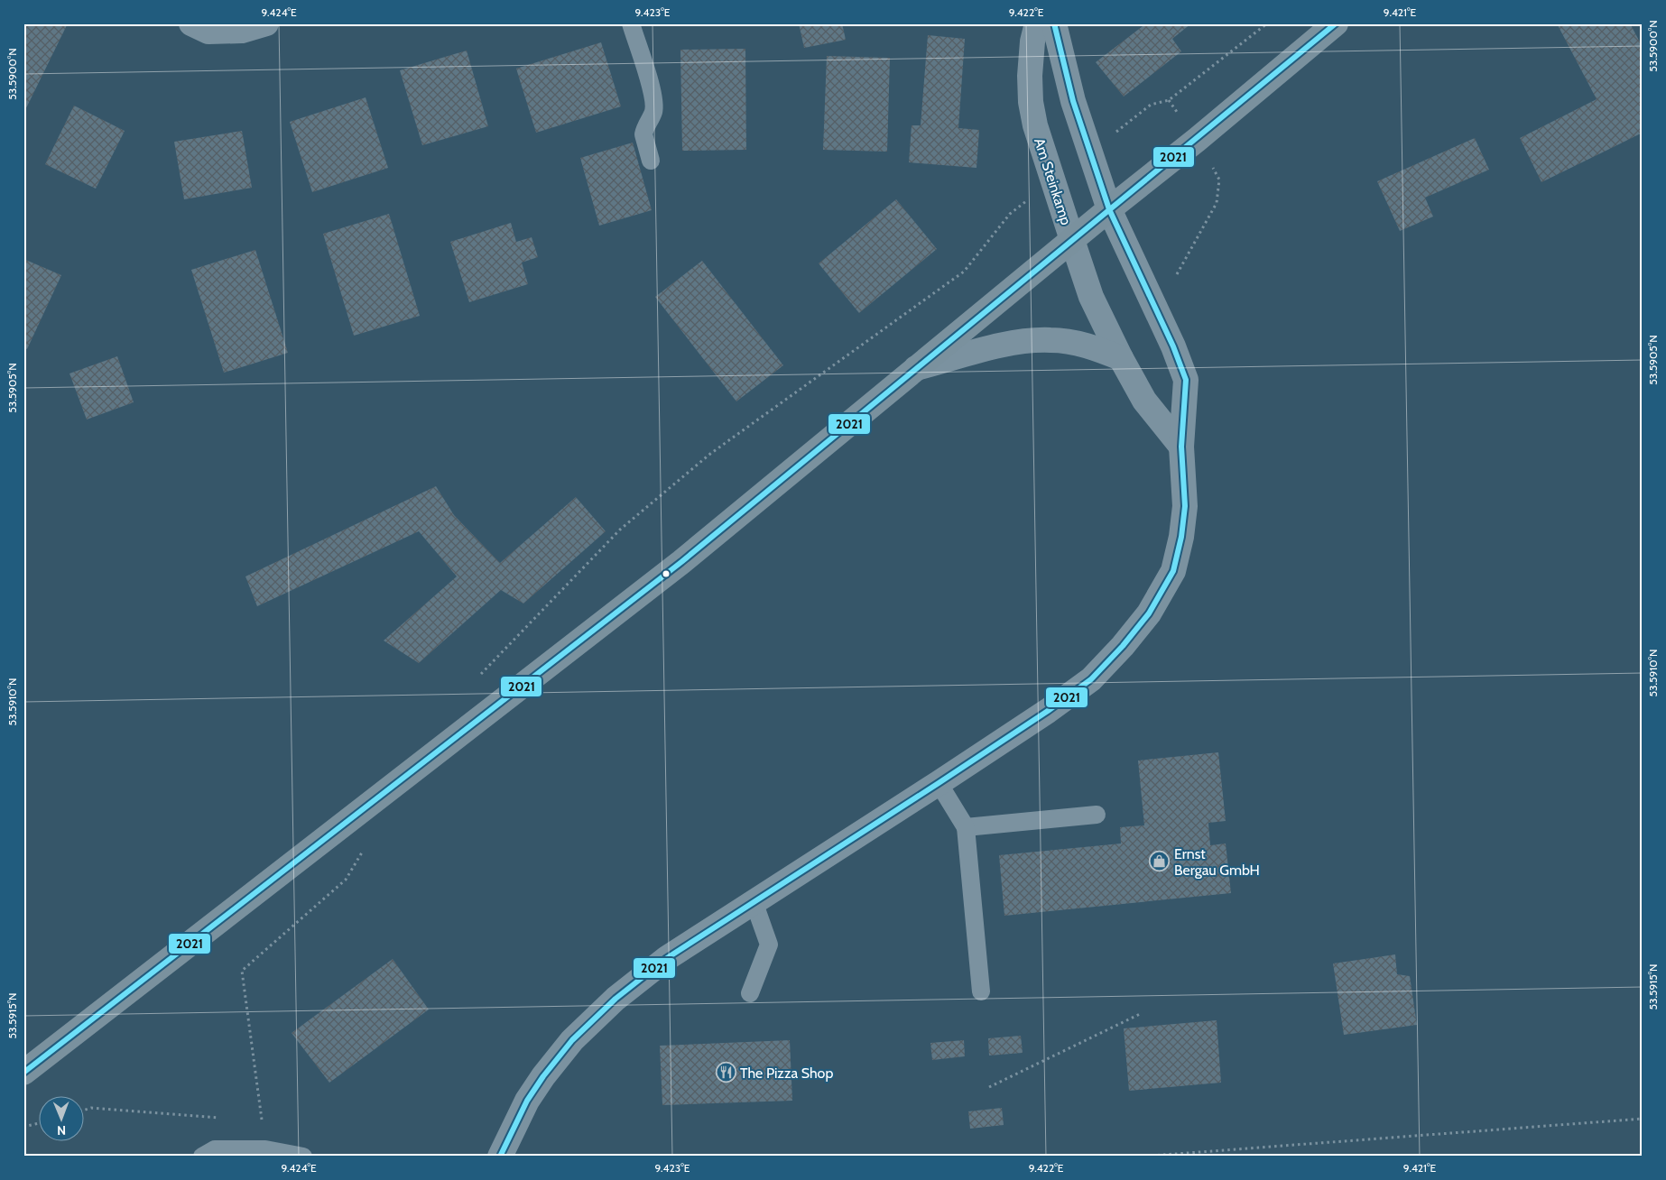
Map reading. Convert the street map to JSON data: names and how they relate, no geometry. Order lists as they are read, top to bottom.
{
  "streets": {
    "street": ["Am Steinkamp"]
  },
  "places": {
    "shop": ["Ernst Bergau GmbH"],
    "restaurant": ["The Pizza Shop"]
  },
  "lines": ["transit line 2021"],
  "north": "bottom",
  "coordinates": [
    "9.424°E",
    "9.423°E",
    "9.422°E",
    "9.421°E",
    "53.5900°N",
    "53.5905°N",
    "53.5910°N",
    "53.5915°N"
  ]
}
